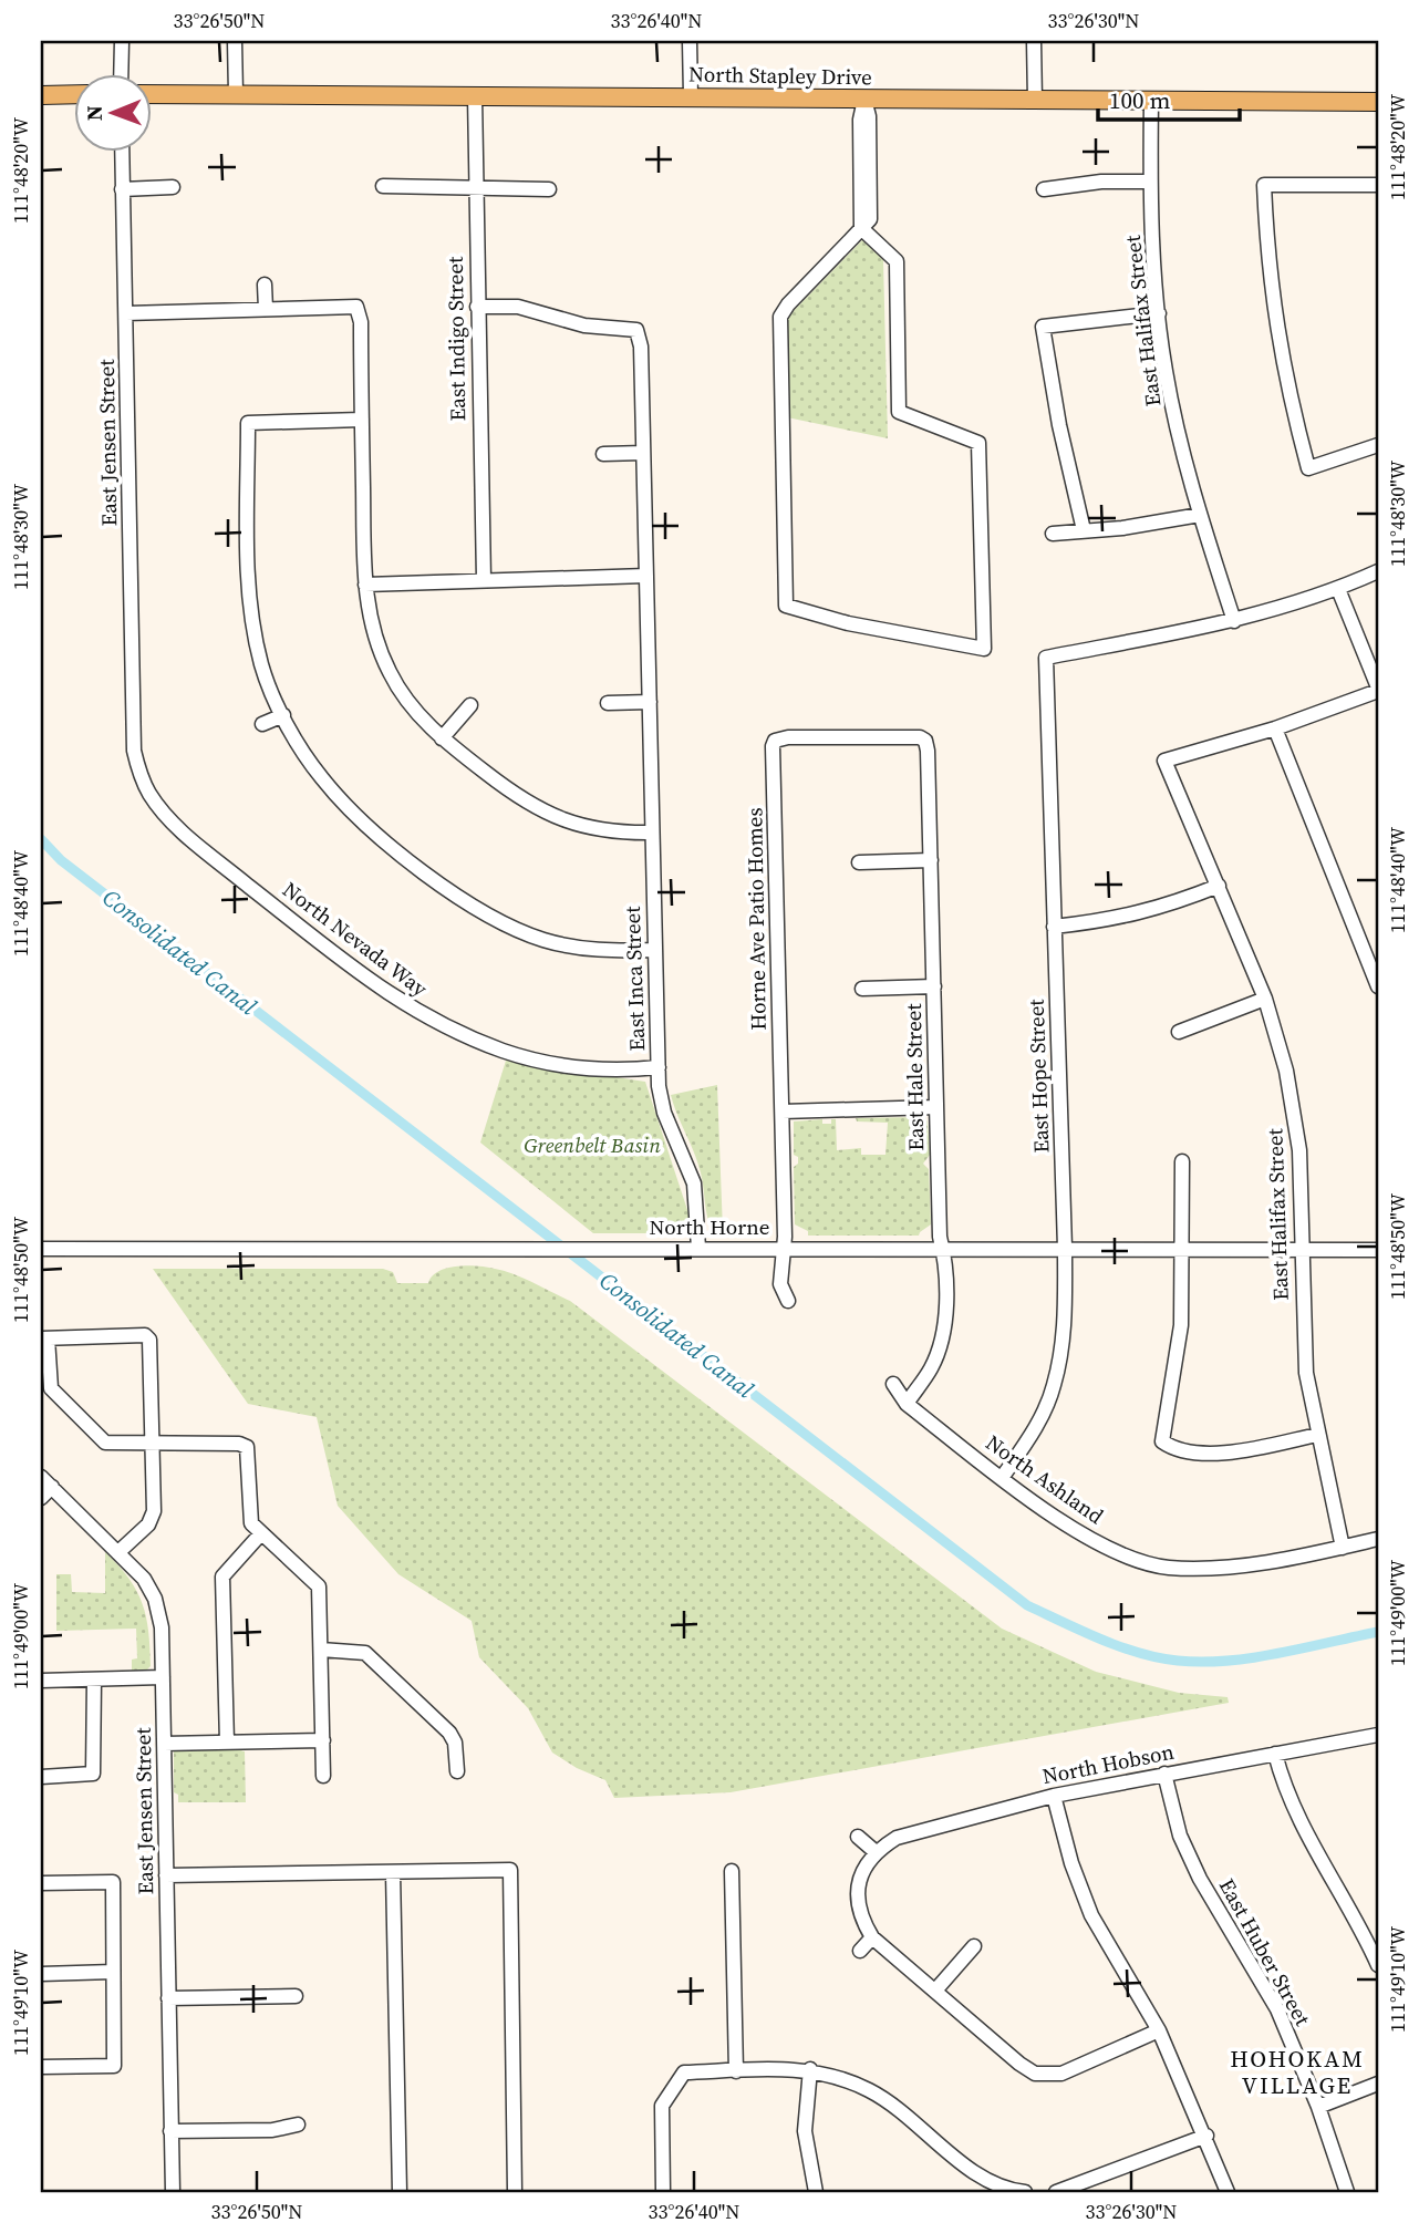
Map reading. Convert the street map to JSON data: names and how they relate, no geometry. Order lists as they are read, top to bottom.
{
  "streets": {
    "main road": ["North Stapley Drive"],
    "street": [
      "East Halifax Street",
      "East Indigo Street",
      "East Jensen Street",
      "Horne Ave Patio Homes",
      "North Nevada Way",
      "East Inca Street",
      "East Hope Street",
      "East Hale Street",
      "North Horne",
      "North Ashland",
      "North Hobson",
      "East Huber Street"
    ]
  },
  "crossings": [
    ["North Stapley Drive", "East Halifax Street"],
    ["North Stapley Drive", "East Indigo Street"],
    ["East Halifax Street", "East Hope Street"],
    ["East Halifax Street", "North Horne"],
    ["East Halifax Street", "North Ashland"],
    ["East Indigo Street", "East Inca Street"],
    ["East Jensen Street", "North Nevada Way"],
    ["Horne Ave Patio Homes", "East Hale Street"],
    ["Horne Ave Patio Homes", "North Horne"],
    ["North Nevada Way", "East Inca Street"],
    ["East Inca Street", "North Horne"],
    ["East Hope Street", "North Horne"],
    ["East Hope Street", "North Ashland"],
    ["East Hale Street", "North Horne"],
    ["East Hale Street", "North Ashland"],
    ["North Hobson", "East Huber Street"]
  ],
  "districts": ["HOHOKAM VILLAGE"],
  "water": ["Consolidated Canal"],
  "parks": ["Greenbelt Basin"],
  "scale_bar": "100 m",
  "north": "left",
  "coordinates": [
    "33°26'50\"N",
    "33°26'40\"N",
    "33°26'30\"N",
    "111°48'20\"W",
    "111°48'30\"W",
    "111°48'40\"W",
    "111°48'50\"W",
    "111°49'00\"W",
    "111°49'10\"W"
  ]
}
